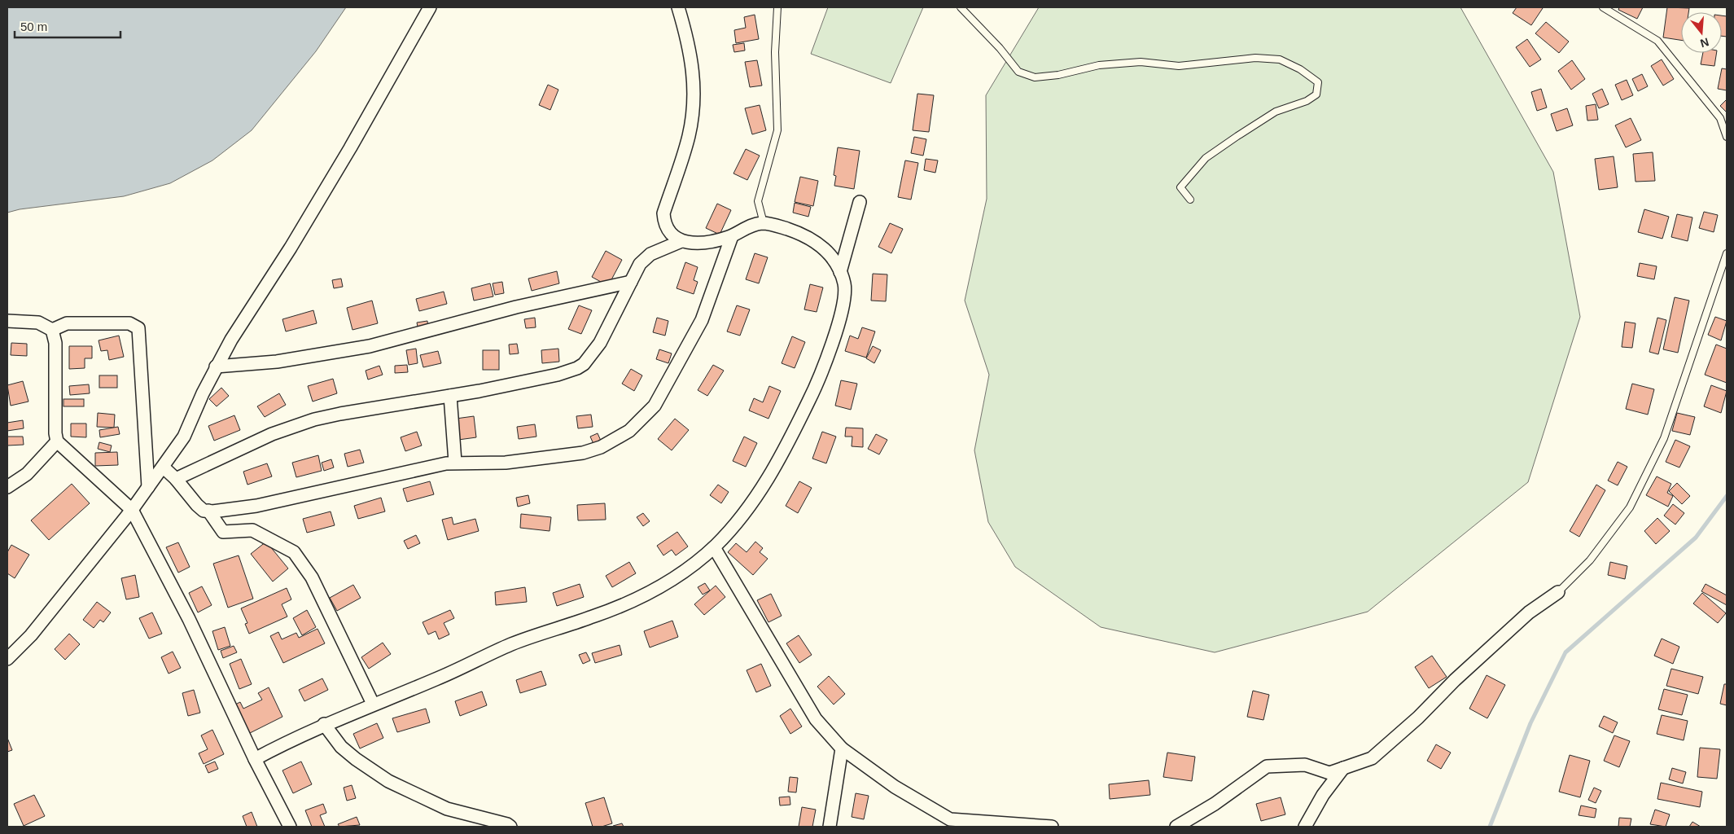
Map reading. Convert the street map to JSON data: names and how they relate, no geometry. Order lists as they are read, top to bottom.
{
  "scale_bar": "50 m",
  "north": "bottom"
}
